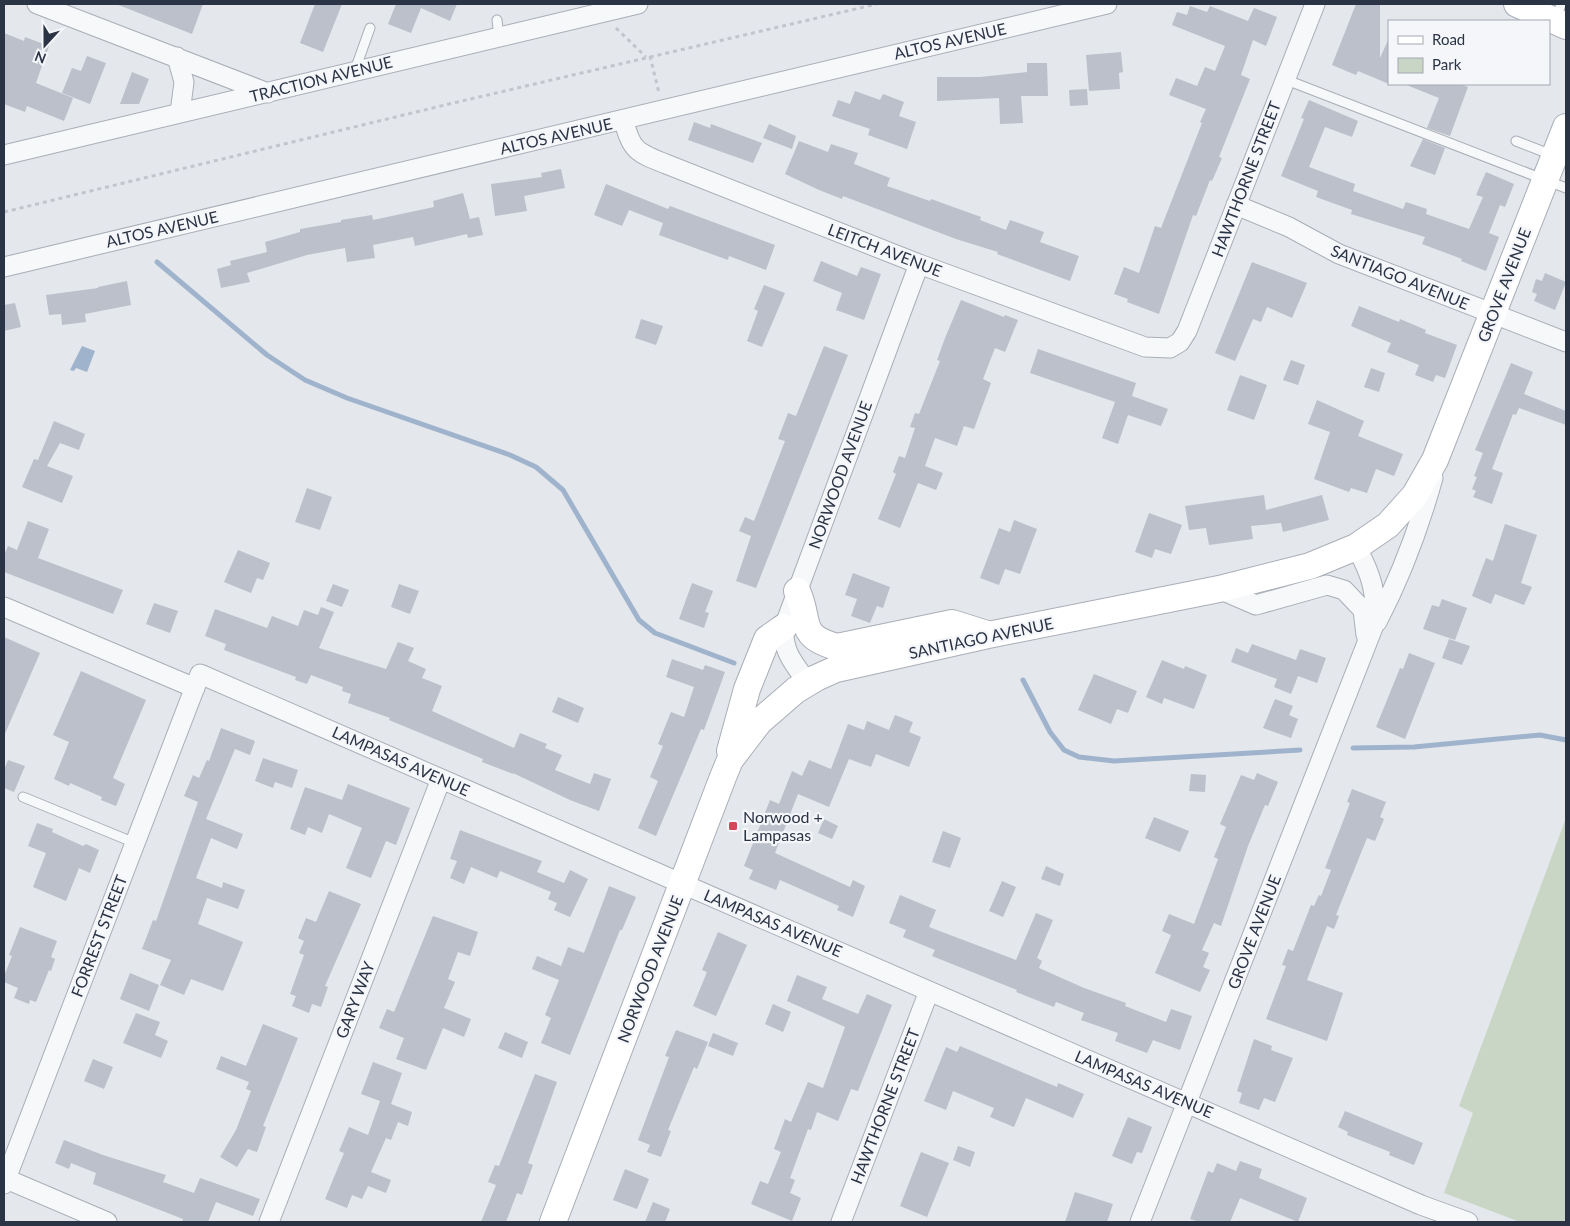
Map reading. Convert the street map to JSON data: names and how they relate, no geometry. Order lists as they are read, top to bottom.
{
  "streets": {
    "main road": ["SANTIAGO AVENUE", "GROVE AVENUE", "NORWOOD AVENUE"],
    "street": [
      "ALTOS AVENUE",
      "TRACTION AVENUE",
      "HAWTHORNE STREET",
      "LEITCH AVENUE",
      "LAMPASAS AVENUE",
      "FORREST STREET",
      "GARY WAY"
    ]
  },
  "crossings": [
    ["ALTOS AVENUE", "LEITCH AVENUE"],
    ["HAWTHORNE STREET", "LEITCH AVENUE"],
    ["HAWTHORNE STREET", "SANTIAGO AVENUE"],
    ["HAWTHORNE STREET", "LAMPASAS AVENUE"],
    ["LEITCH AVENUE", "NORWOOD AVENUE"],
    ["SANTIAGO AVENUE", "GROVE AVENUE"],
    ["SANTIAGO AVENUE", "NORWOOD AVENUE"],
    ["GROVE AVENUE", "LAMPASAS AVENUE"],
    ["NORWOOD AVENUE", "LAMPASAS AVENUE"],
    ["LAMPASAS AVENUE", "FORREST STREET"],
    ["LAMPASAS AVENUE", "GARY WAY"]
  ],
  "places": {
    "transit": ["Norwood + Lampasas"]
  },
  "legend": ["Road", "Park"],
  "north": "bottom"
}
